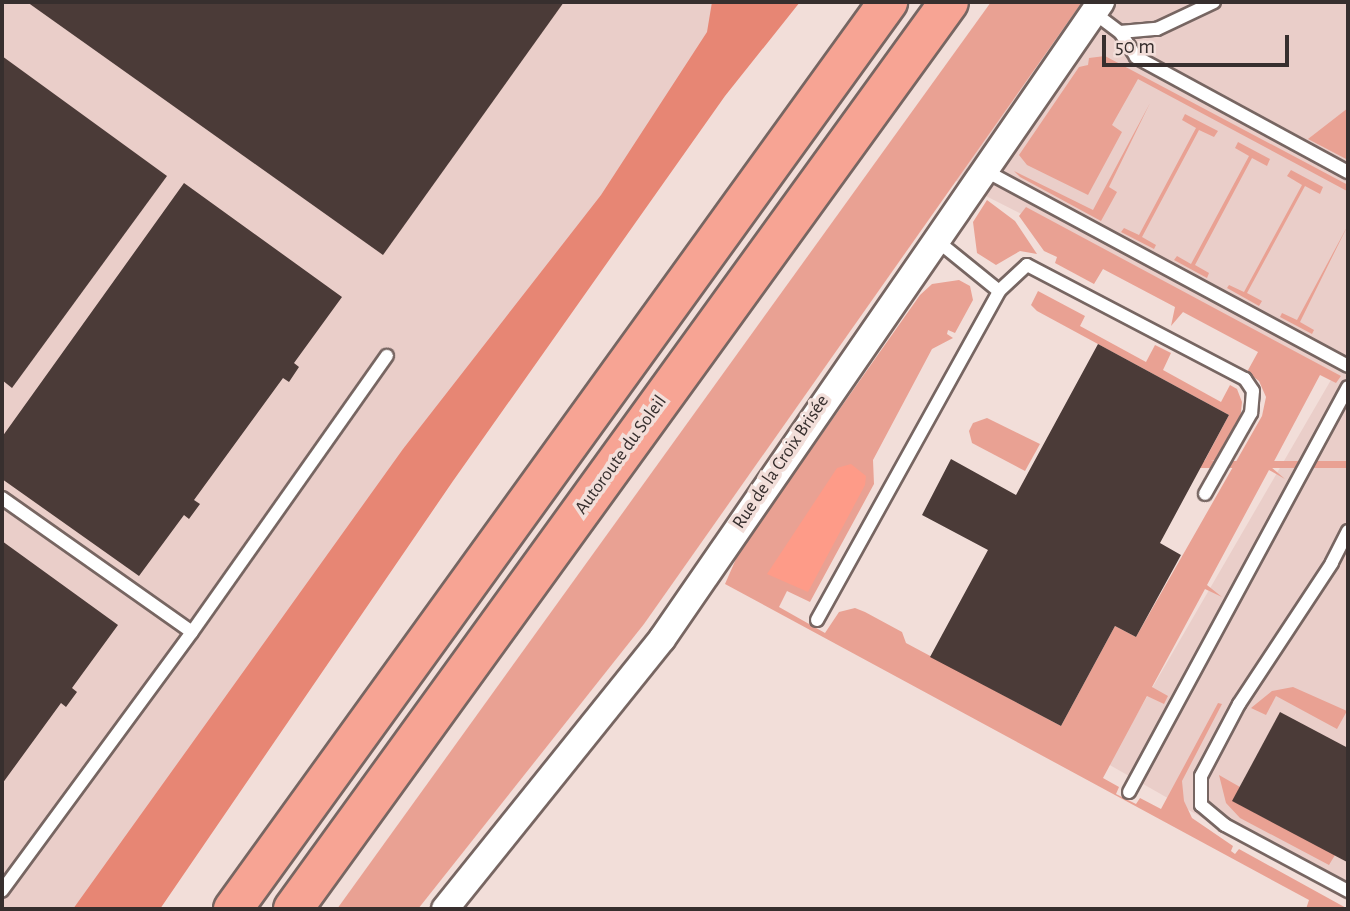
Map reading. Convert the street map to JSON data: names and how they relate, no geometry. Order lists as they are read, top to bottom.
{
  "streets": {
    "highway": ["Autoroute du Soleil"],
    "street": ["Rue de la Croix Brisée"]
  },
  "scale_bar": "50 m"
}
